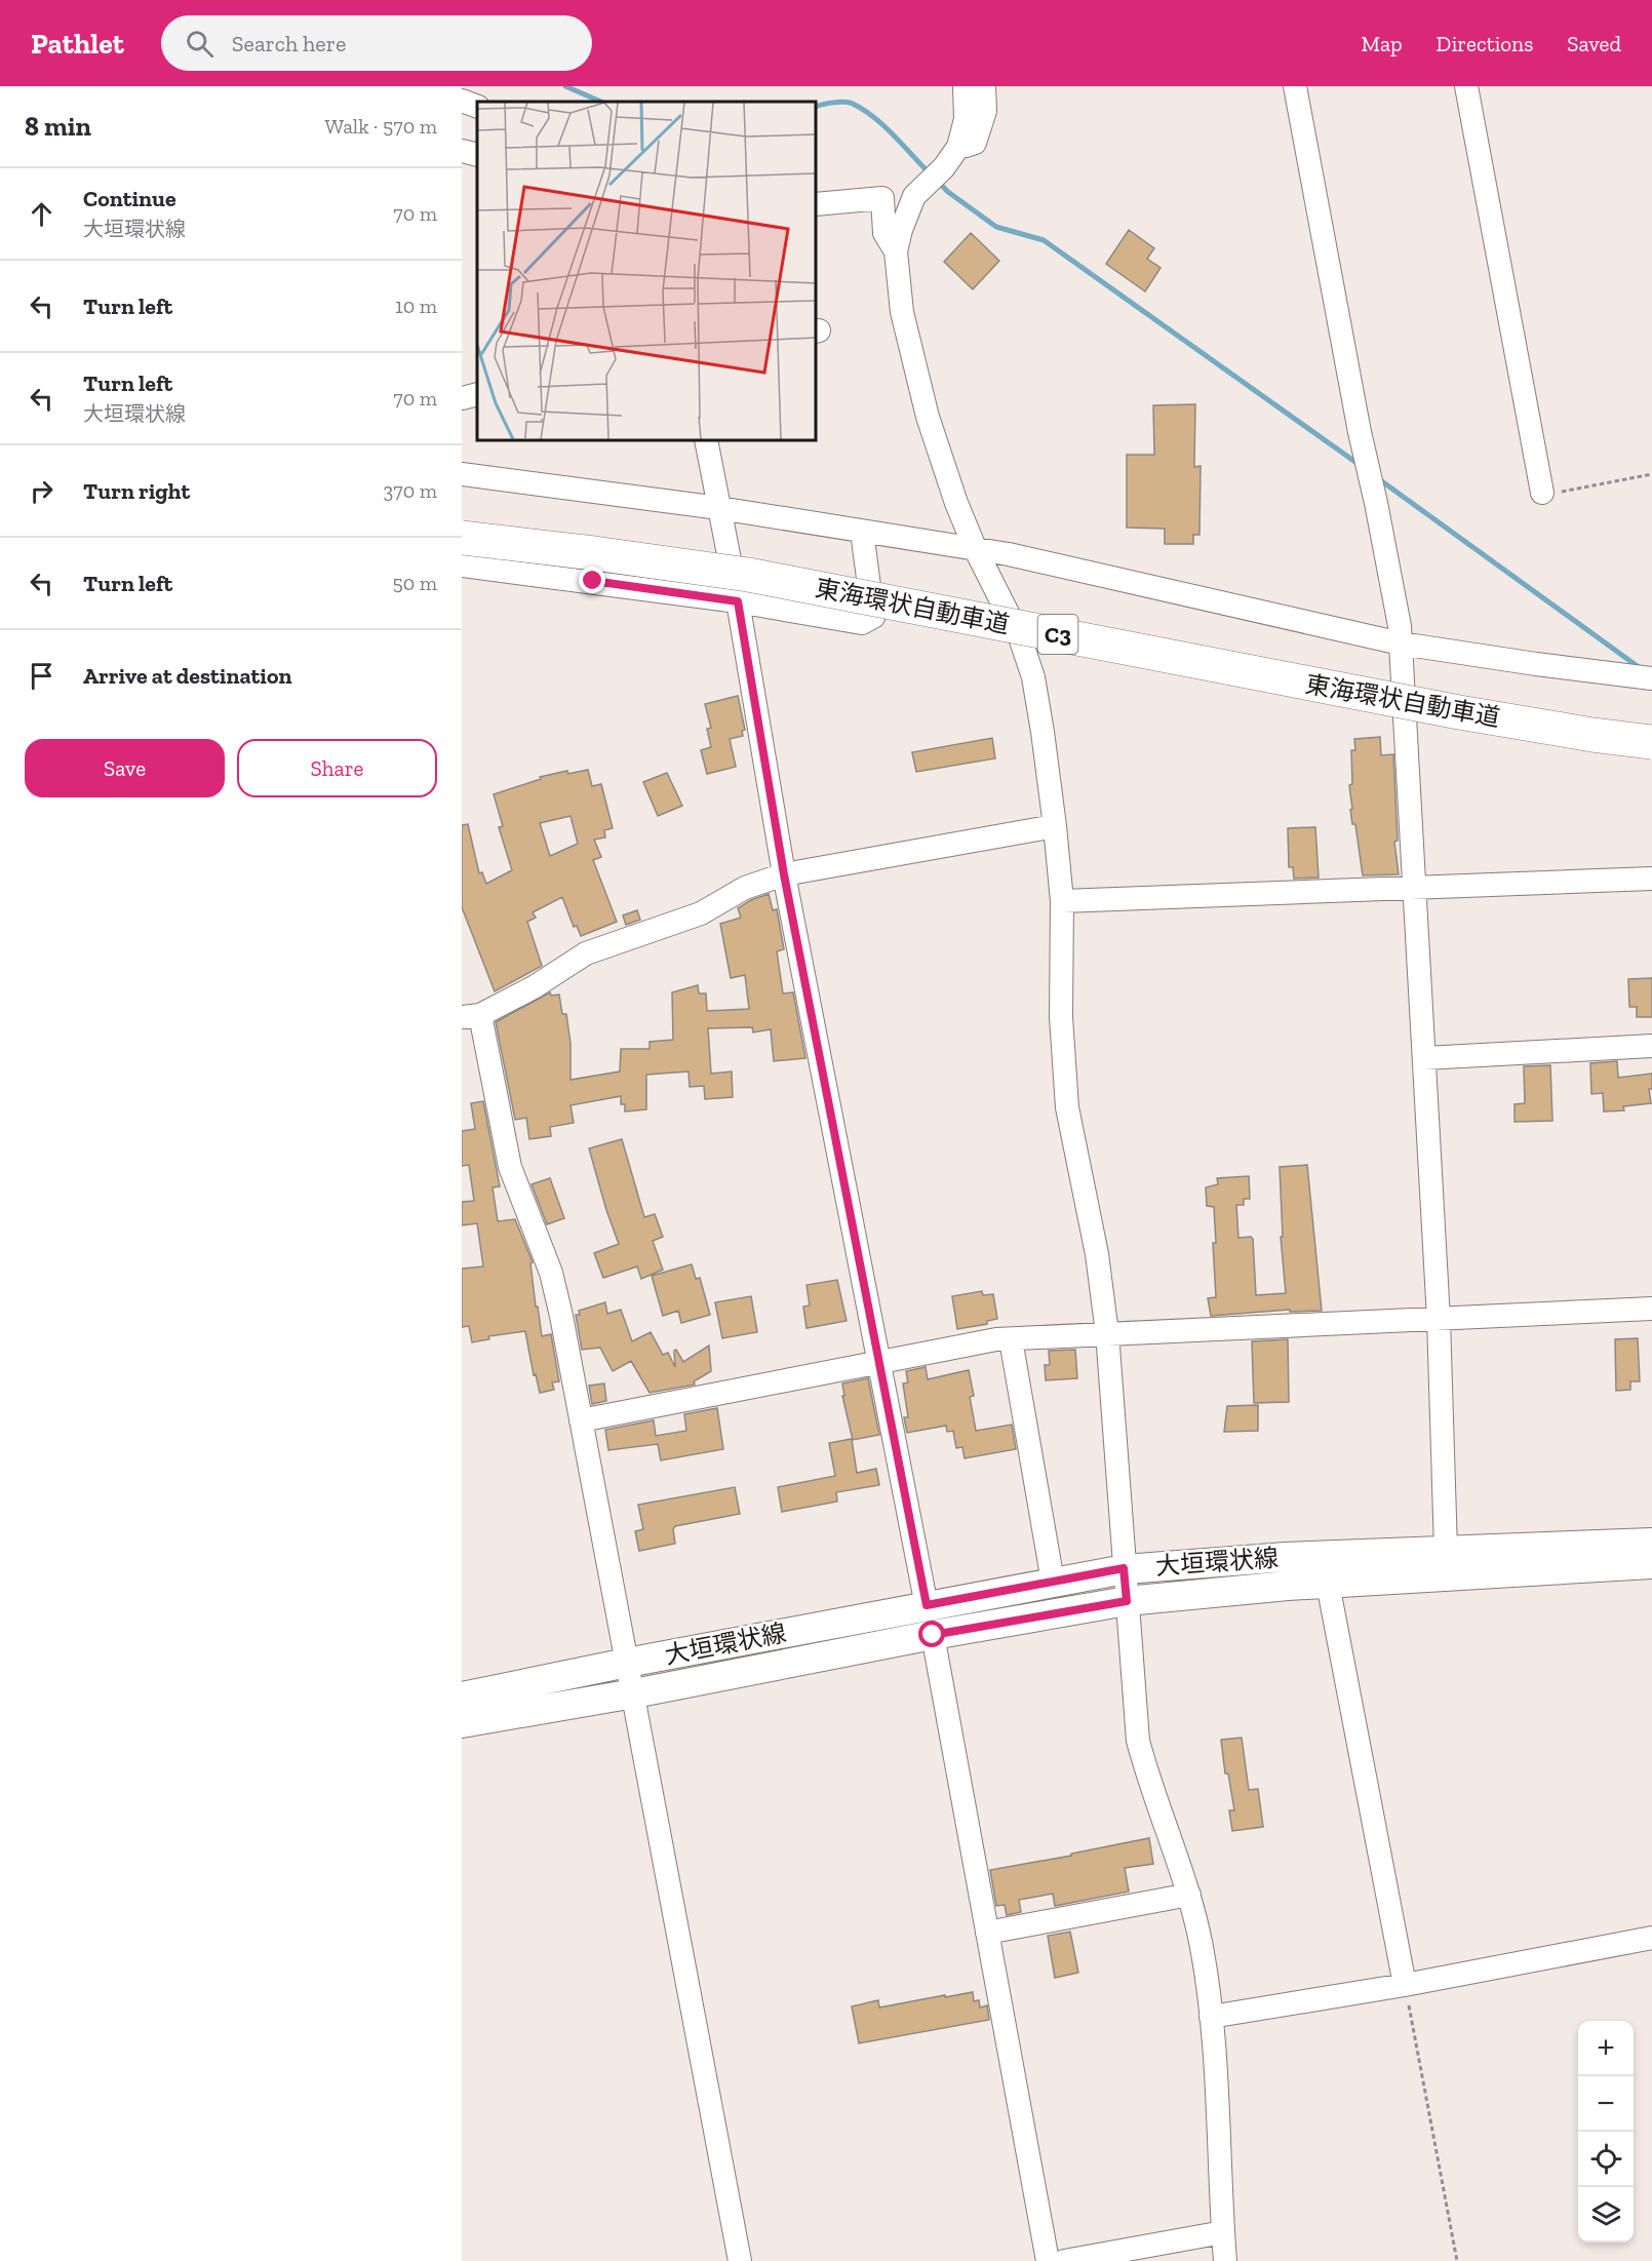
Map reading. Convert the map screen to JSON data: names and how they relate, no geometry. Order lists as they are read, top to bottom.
{
  "streets": {
    "highway": ["東海環状自動車道", "C3"],
    "main road": ["大垣環状線"]
  },
  "page": {
    "header": "Pathlet",
    "search": "Search here",
    "nav": ["Map", "Directions", "Saved"],
    "heading": ["8 min", "Walk · 570 m"],
    "list": [
      ["Continue", "大垣環状線", "70 m"],
      ["Turn left", "10 m"],
      ["Turn left", "大垣環状線", "70 m"],
      ["Turn right", "370 m"],
      ["Turn left", "50 m"],
      "Arrive at destination"
    ],
    "buttons": ["Save", "Share"],
    "map_buttons": ["+", "−"]
  }
}
